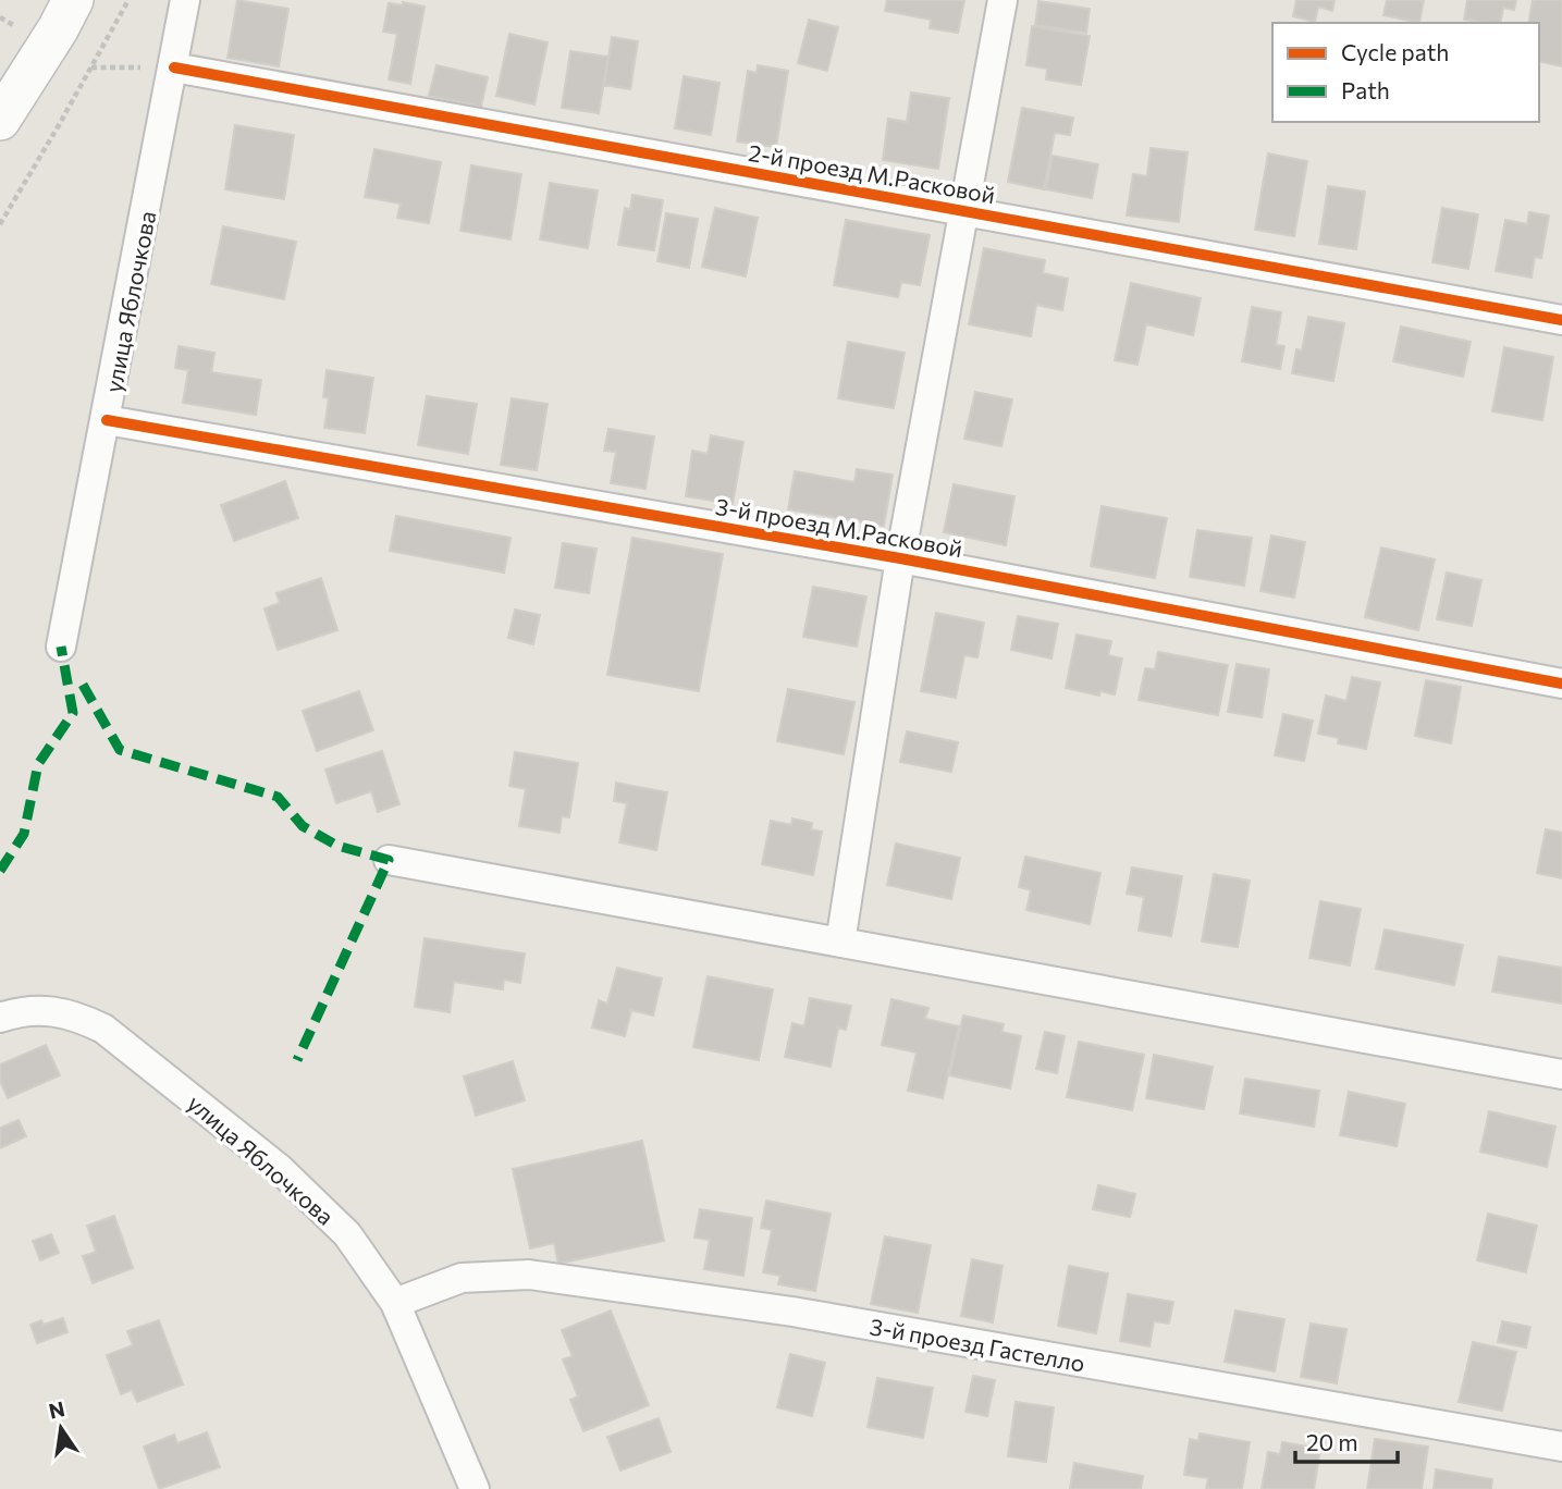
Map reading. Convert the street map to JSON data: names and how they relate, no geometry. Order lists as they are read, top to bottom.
{
  "streets": {
    "street": [
      "2-й проезд М.Расковой",
      "улица Яблочкова",
      "3-й проезд М.Расковой",
      "3-й проезд Гастелло"
    ]
  },
  "crossings": [
    ["2-й проезд М.Расковой", "улица Яблочкова"],
    ["улица Яблочкова", "3-й проезд М.Расковой"],
    ["улица Яблочкова", "3-й проезд Гастелло"]
  ],
  "legend": ["Cycle path", "Path"],
  "scale_bar": "20 m",
  "north": "top"
}
